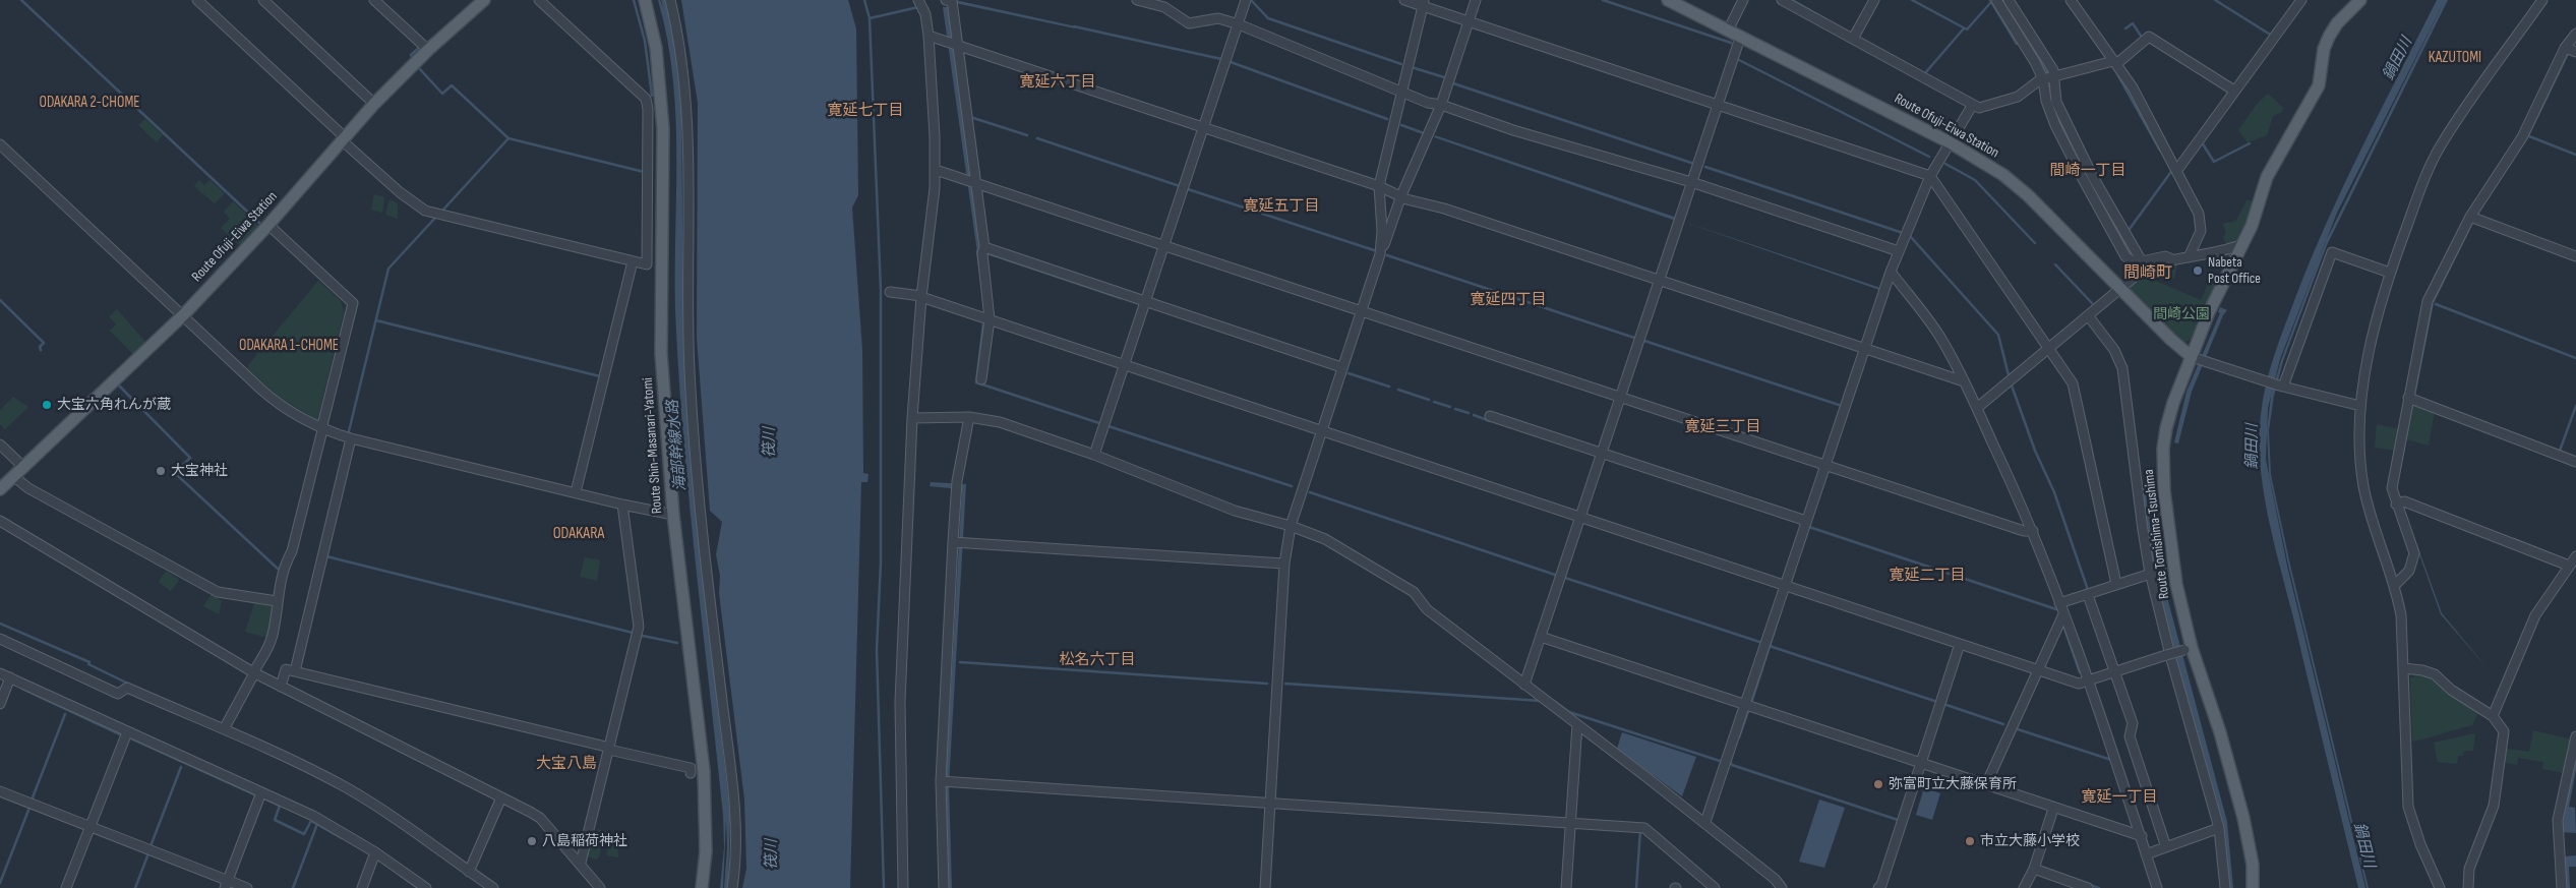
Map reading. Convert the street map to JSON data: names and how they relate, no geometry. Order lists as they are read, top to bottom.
{
  "streets": {
    "main road": ["Route Ofuji-Eiwa Station", "Route Shin-Masanari-Yatomi", "Route Tomishima-Tsushima"]
  },
  "crossings": [
    ["Route Ofuji-Eiwa Station", "Route Tomishima-Tsushima"]
  ],
  "districts": [
    "KAZUTOMI",
    "寛延六丁目",
    "ODAKARA 2-CHOME",
    "寛延七丁目",
    "間崎一丁目",
    "寛延五丁目",
    "間崎町",
    "寛延四丁目",
    "ODAKARA 1-CHOME",
    "寛延三丁目",
    "ODAKARA",
    "寛延二丁目",
    "松名六丁目",
    "大宝八島",
    "寛延一丁目"
  ],
  "water": ["鍋田川", "筏川", "海部幹線水路"],
  "parks": ["間崎公園"],
  "places": [
    "Nabeta Post Office",
    "大宝六角れんが蔵",
    "大宝神社",
    "弥富町立大藤保育所",
    "八島稲荷神社",
    "市立大藤小学校"
  ]
}
